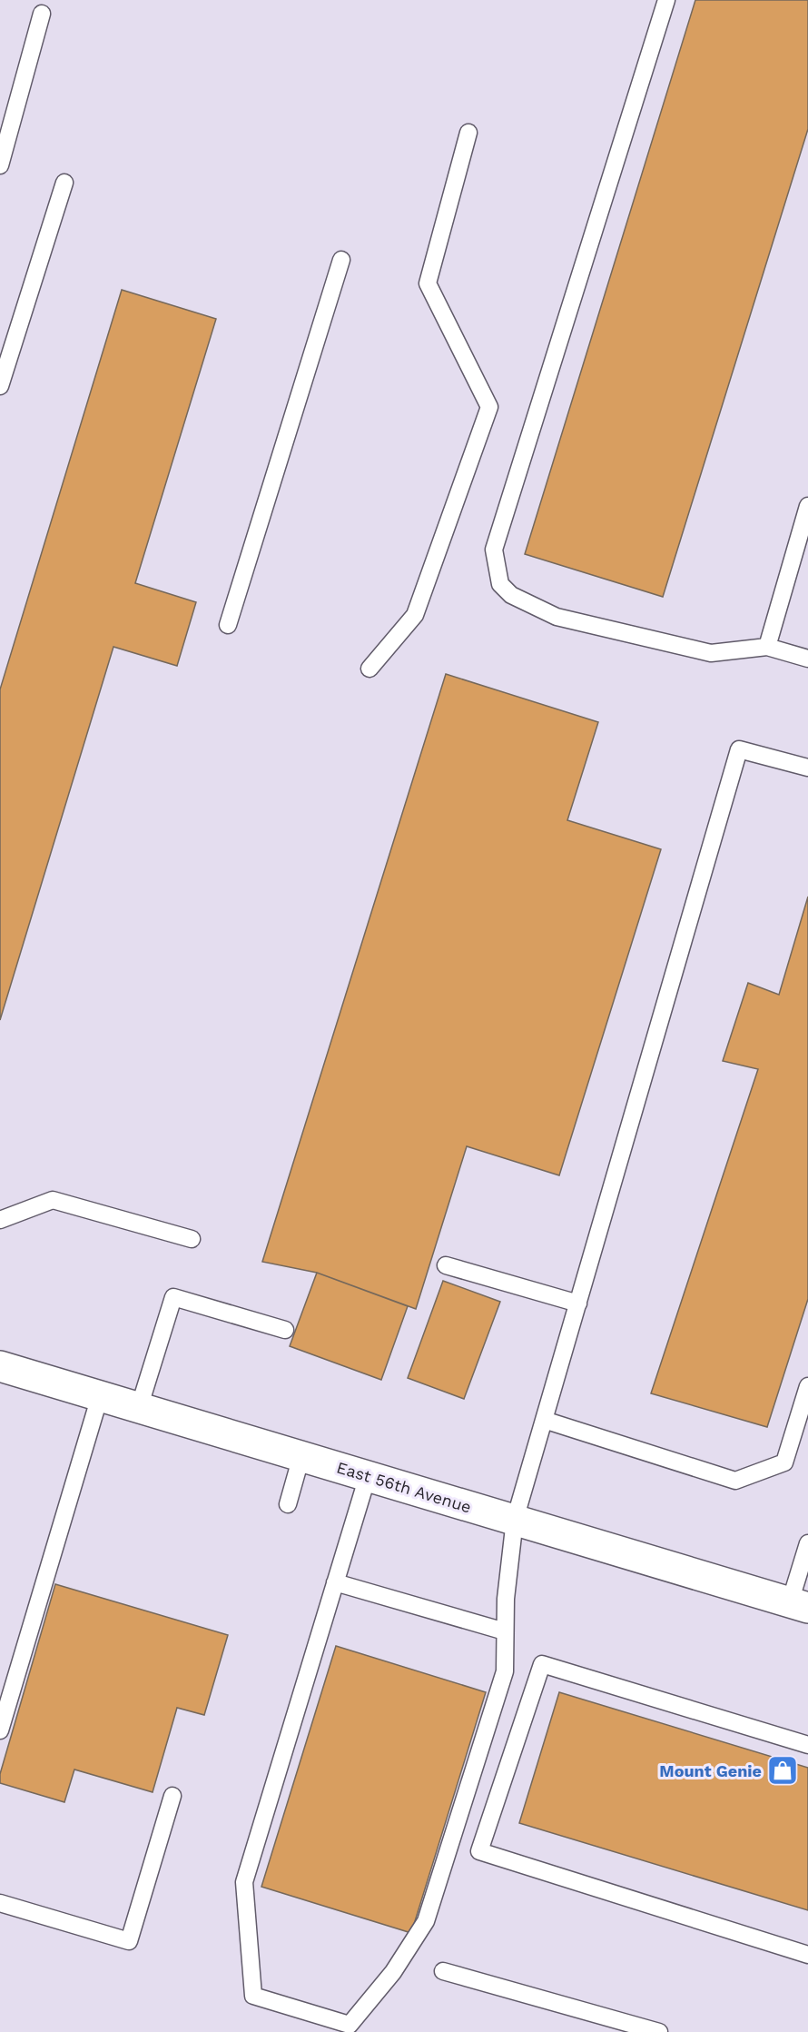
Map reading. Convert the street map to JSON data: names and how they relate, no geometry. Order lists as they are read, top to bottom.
{
  "streets": {
    "main road": ["East 56th Avenue"]
  },
  "places": {
    "shop": ["Mount Genie"]
  }
}
